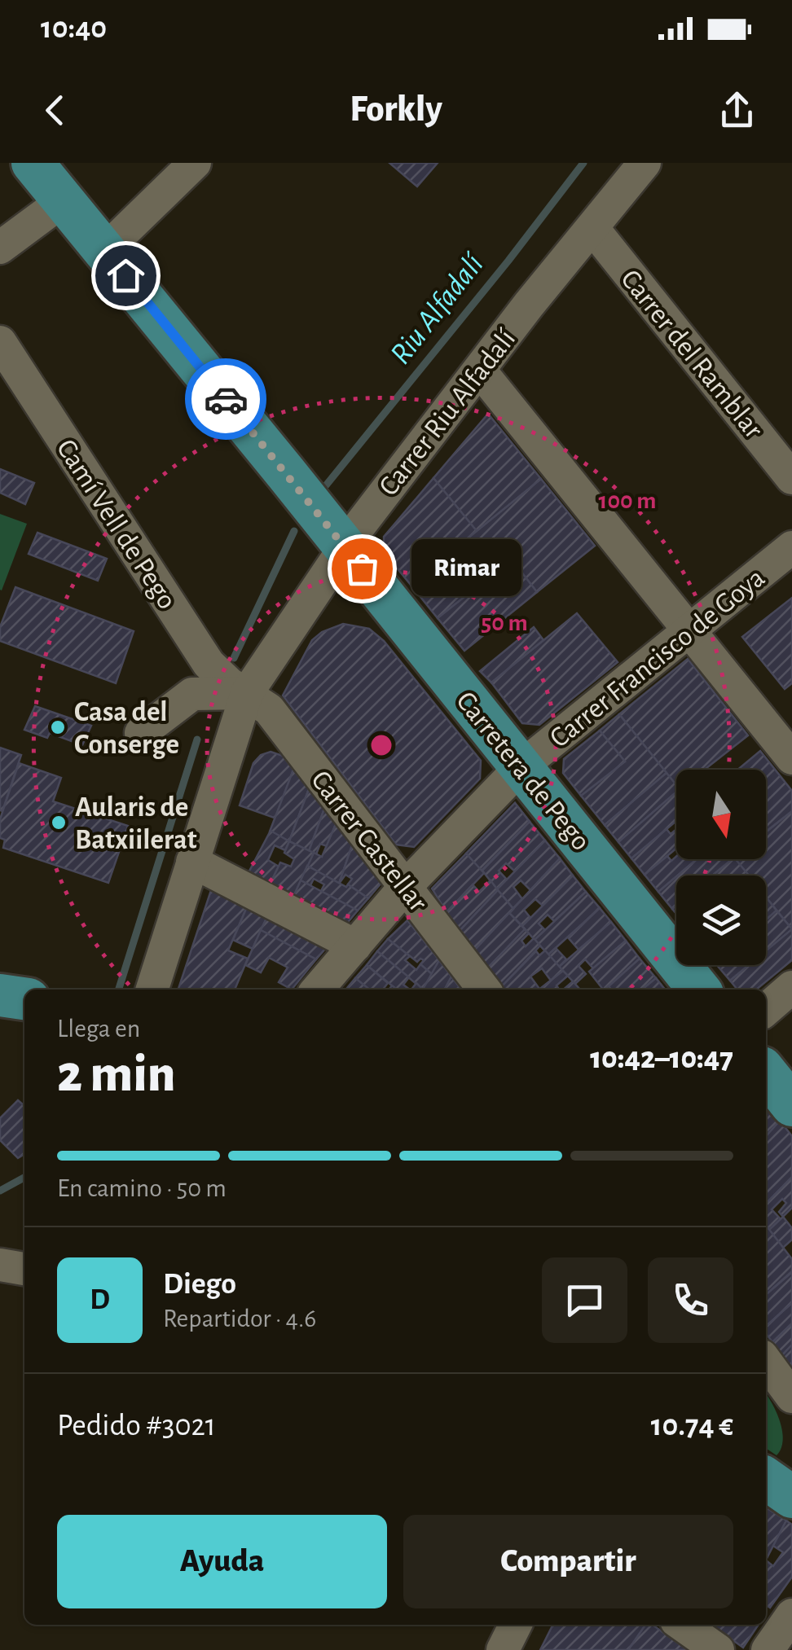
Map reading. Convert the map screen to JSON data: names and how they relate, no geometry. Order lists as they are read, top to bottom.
{
  "streets": {
    "main road": ["Carretera de Pego"],
    "street": [
      "Carrer del Ramblar",
      "Carrer Riu Alfadalí",
      "Camí Vell de Pego",
      "Carrer Francisco de Goya",
      "Carrer Castellar"
    ]
  },
  "crossings": [
    ["Carrer del Ramblar", "Carrer Riu Alfadalí"],
    ["Carrer Riu Alfadalí", "Camí Vell de Pego"],
    ["Carrer Riu Alfadalí", "Carretera de Pego"],
    ["Carrer Riu Alfadalí", "Carrer Castellar"],
    ["Camí Vell de Pego", "Carrer Castellar"],
    ["Carrer Francisco de Goya", "Carretera de Pego"],
    ["Carrer Francisco de Goya", "Carrer Castellar"]
  ],
  "water": ["Riu Alfadalí"],
  "places": ["Rimar", "Casa del Conserge", "Aularis de Batxiilerat"],
  "north": "bottom",
  "page": {
    "status": "10:40",
    "header": "Forkly",
    "bubble": "Rimar",
    "heading": ["2 min", "Llega en", "10:42–10:47"],
    "panel": [
      "Diego",
      "Repartidor · 4.6",
      "Pedido #3021",
      "10.74 €"
    ],
    "bar": "En camino · 50 m",
    "round": "D",
    "buttons": ["Ayuda", "Compartir"]
  },
  "rings": ["100 m", "50 m"]
}
